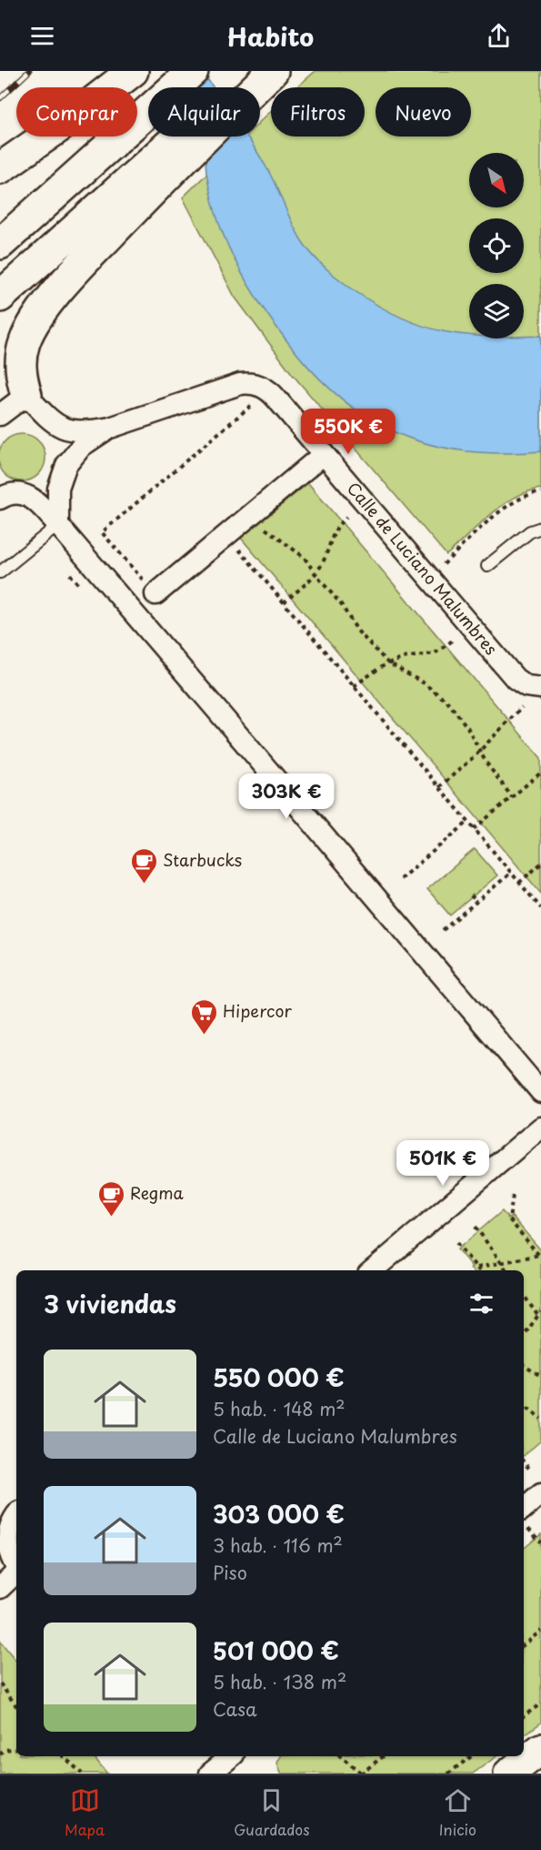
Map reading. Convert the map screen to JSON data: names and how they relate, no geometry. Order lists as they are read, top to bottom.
{
  "streets": {
    "street": ["Calle de Luciano Malumbres"]
  },
  "places": {
    "cafe": ["Starbucks", "Regma"],
    "supermarket": ["Hipercor"]
  },
  "north": "bottom right",
  "page": {
    "header": "Habito",
    "chip": [
      "Comprar",
      "Alquilar",
      "Filtros",
      "Nuevo"
    ],
    "price": ["550K €", "303K €", "501K €"],
    "heading": "3 viviendas",
    "list": [
      {
        "name": "550 000 €",
        "note": "5 hab. · 148 m² · Calle de Luciano Malumbres"
      },
      {
        "name": "303 000 €",
        "note": "3 hab. · 116 m² · Piso"
      },
      {
        "name": "501 000 €",
        "note": "5 hab. · 138 m² · Casa"
      }
    ],
    "tabs": ["Mapa", "Guardados", "Inicio"]
  }
}
